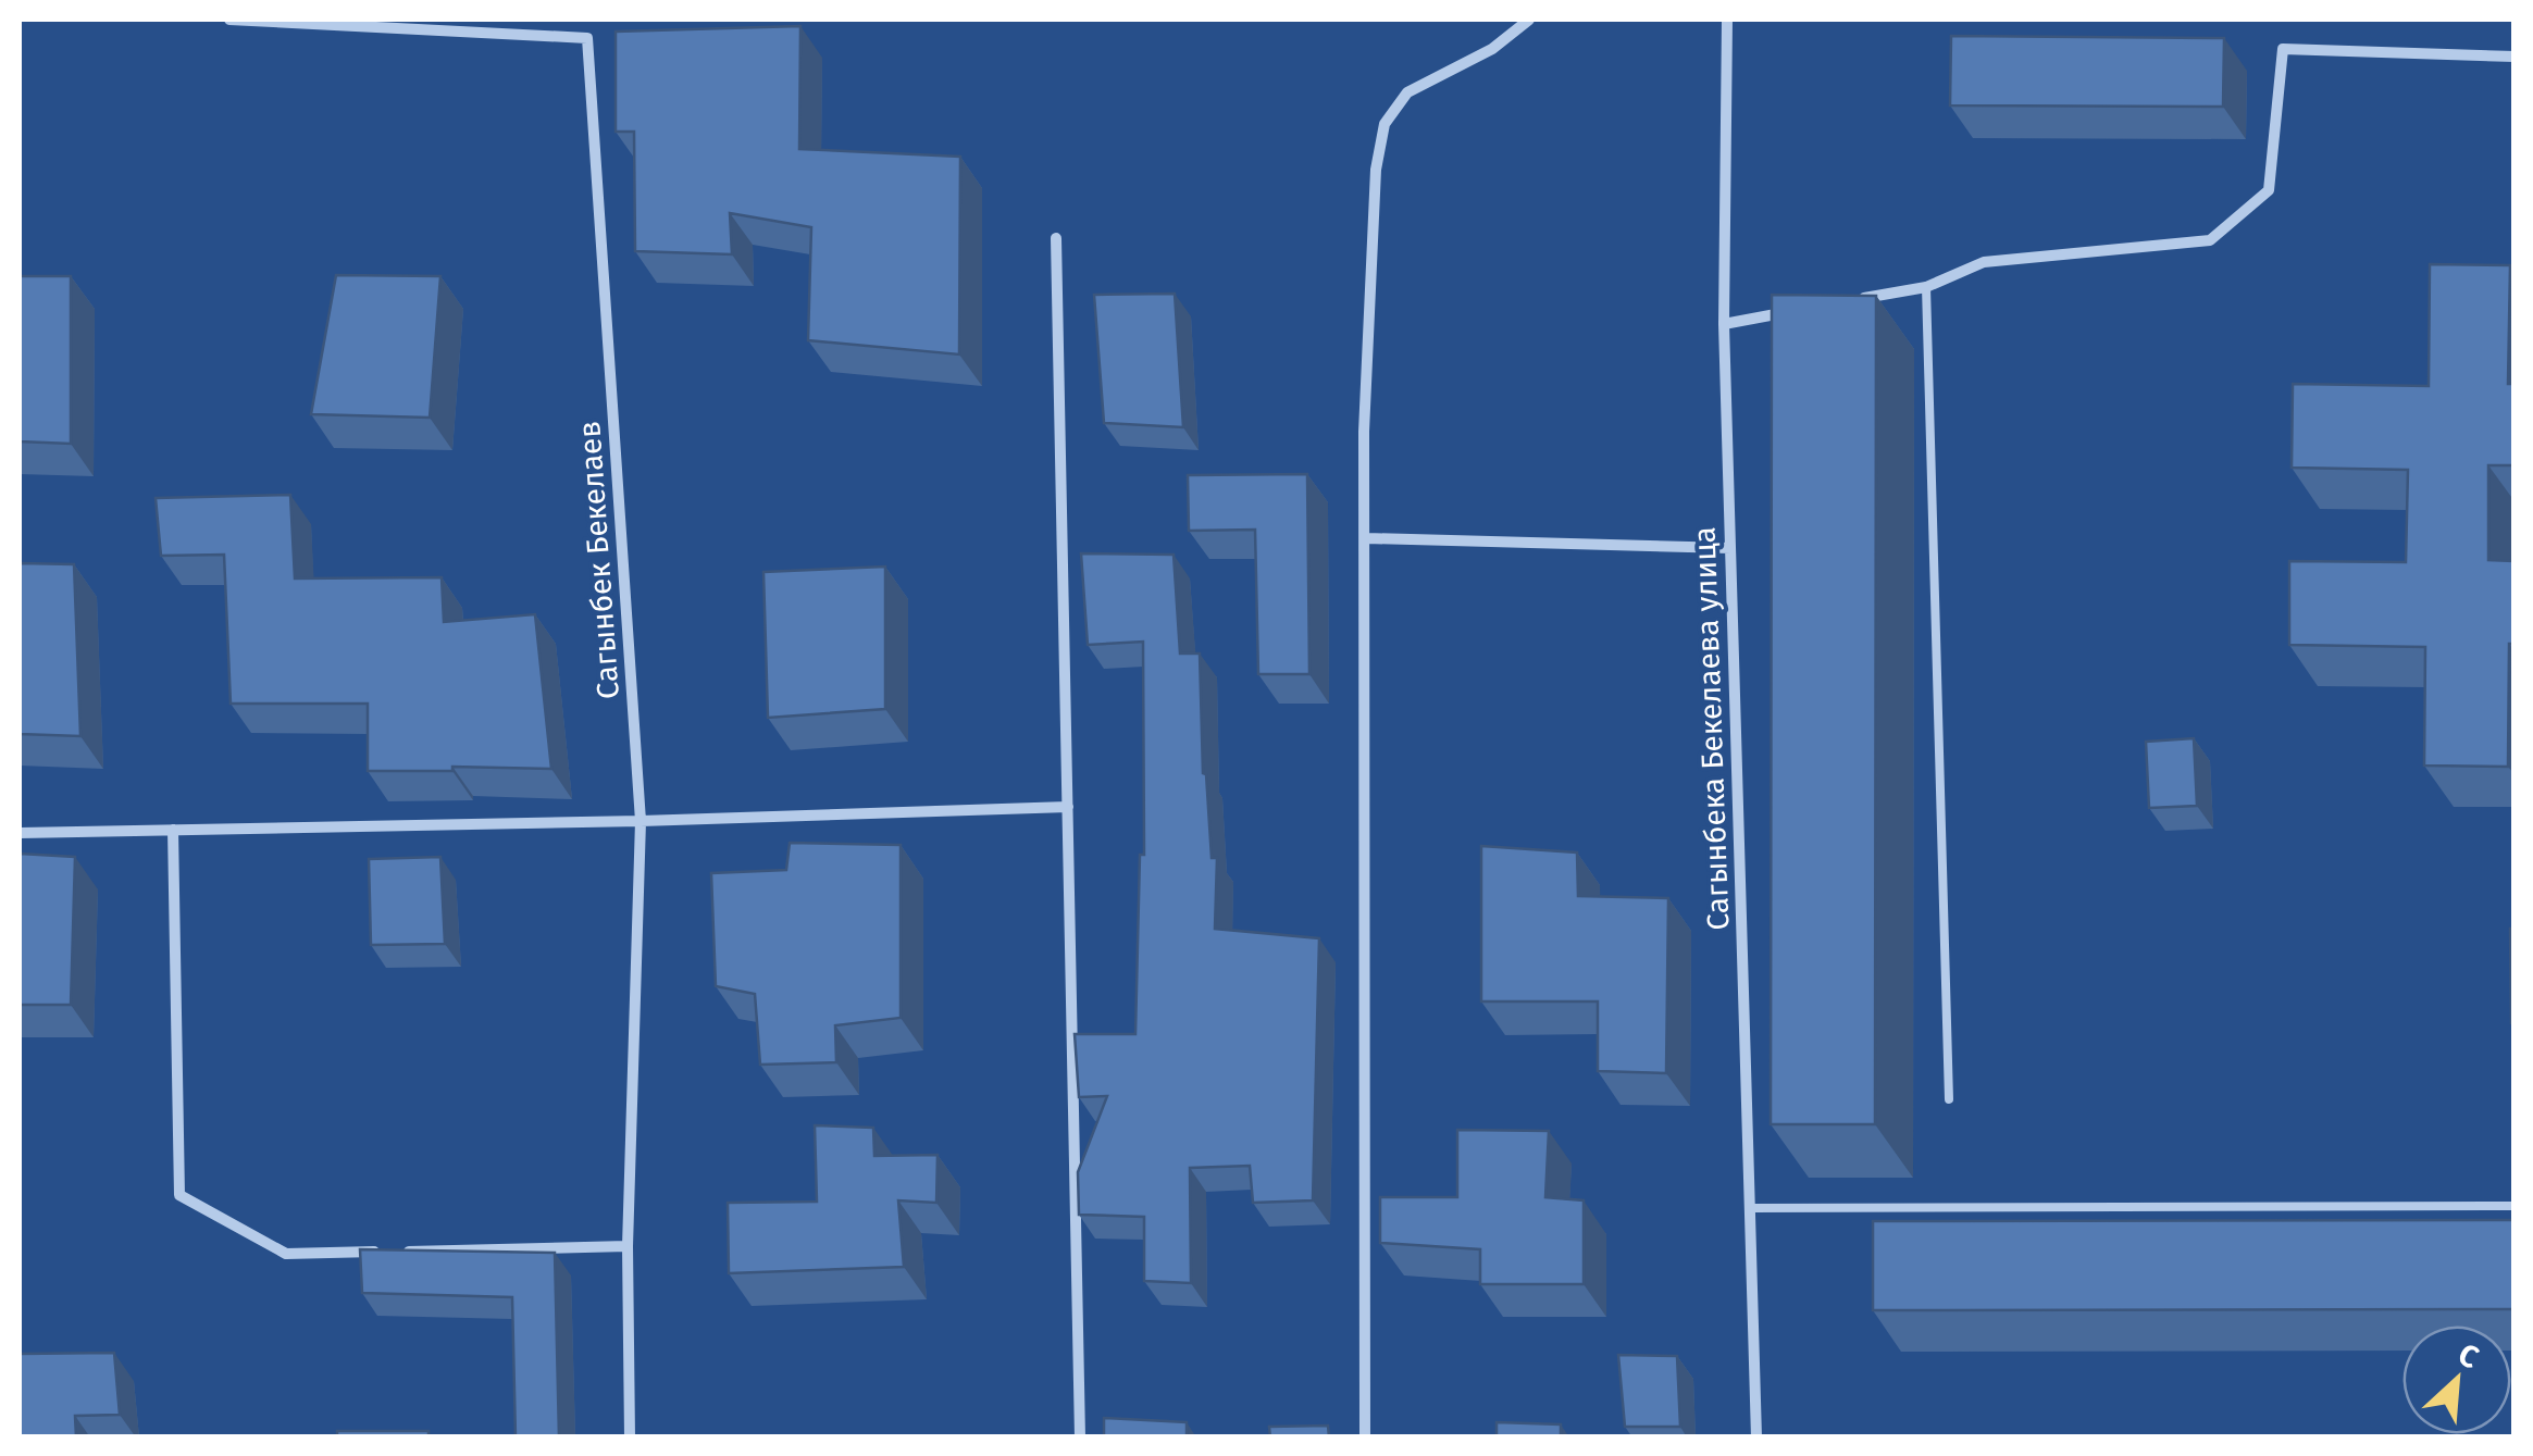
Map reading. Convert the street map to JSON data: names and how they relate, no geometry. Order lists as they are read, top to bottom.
{
  "streets": {
    "street": ["Сагынбек Бекелаев", "Сагынбека Бекелаева улица"]
  },
  "north": "top right"
}
